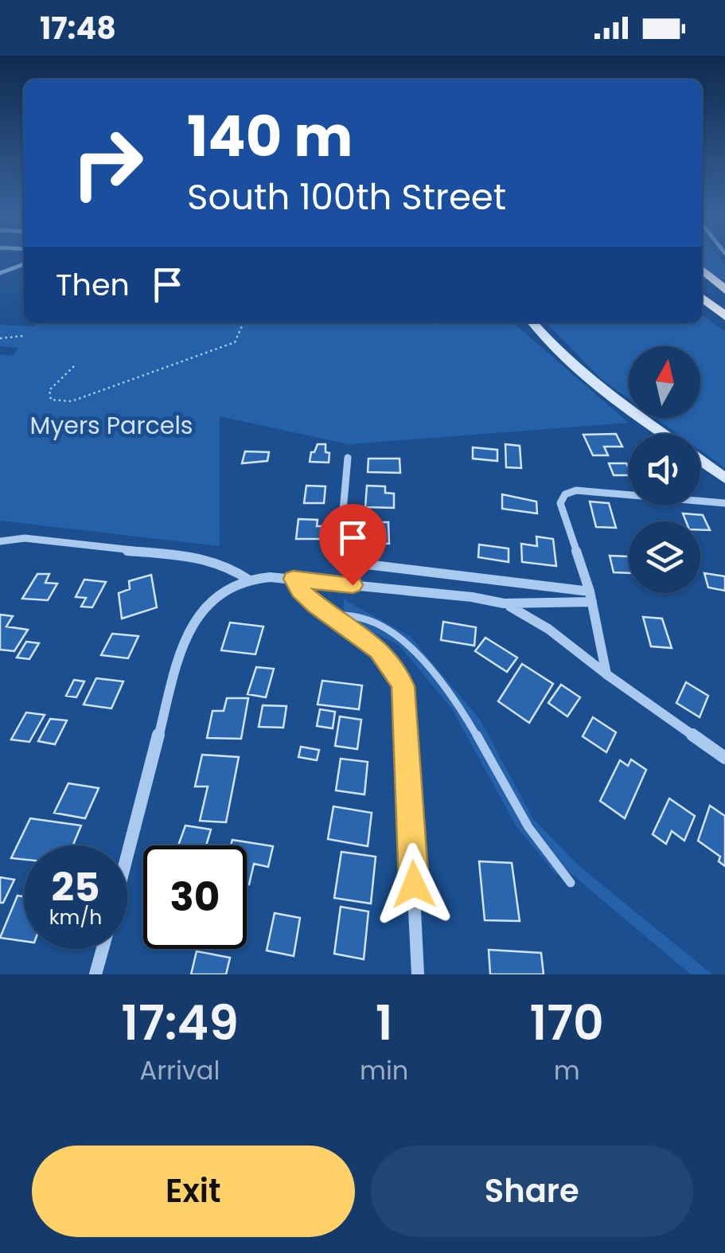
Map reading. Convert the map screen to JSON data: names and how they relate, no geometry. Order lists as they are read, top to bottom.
{
  "parks": ["Myers Parcels"],
  "north": "top",
  "page": {
    "status": "17:48",
    "turn": ["140 m", "South 100th Street"],
    "then": "Then",
    "speed": "25 km/h",
    "limit": "30",
    "eta": [
      "17:49",
      "Arrival",
      "1",
      "min",
      "170",
      "m"
    ],
    "buttons": ["Exit", "Share"]
  }
}
